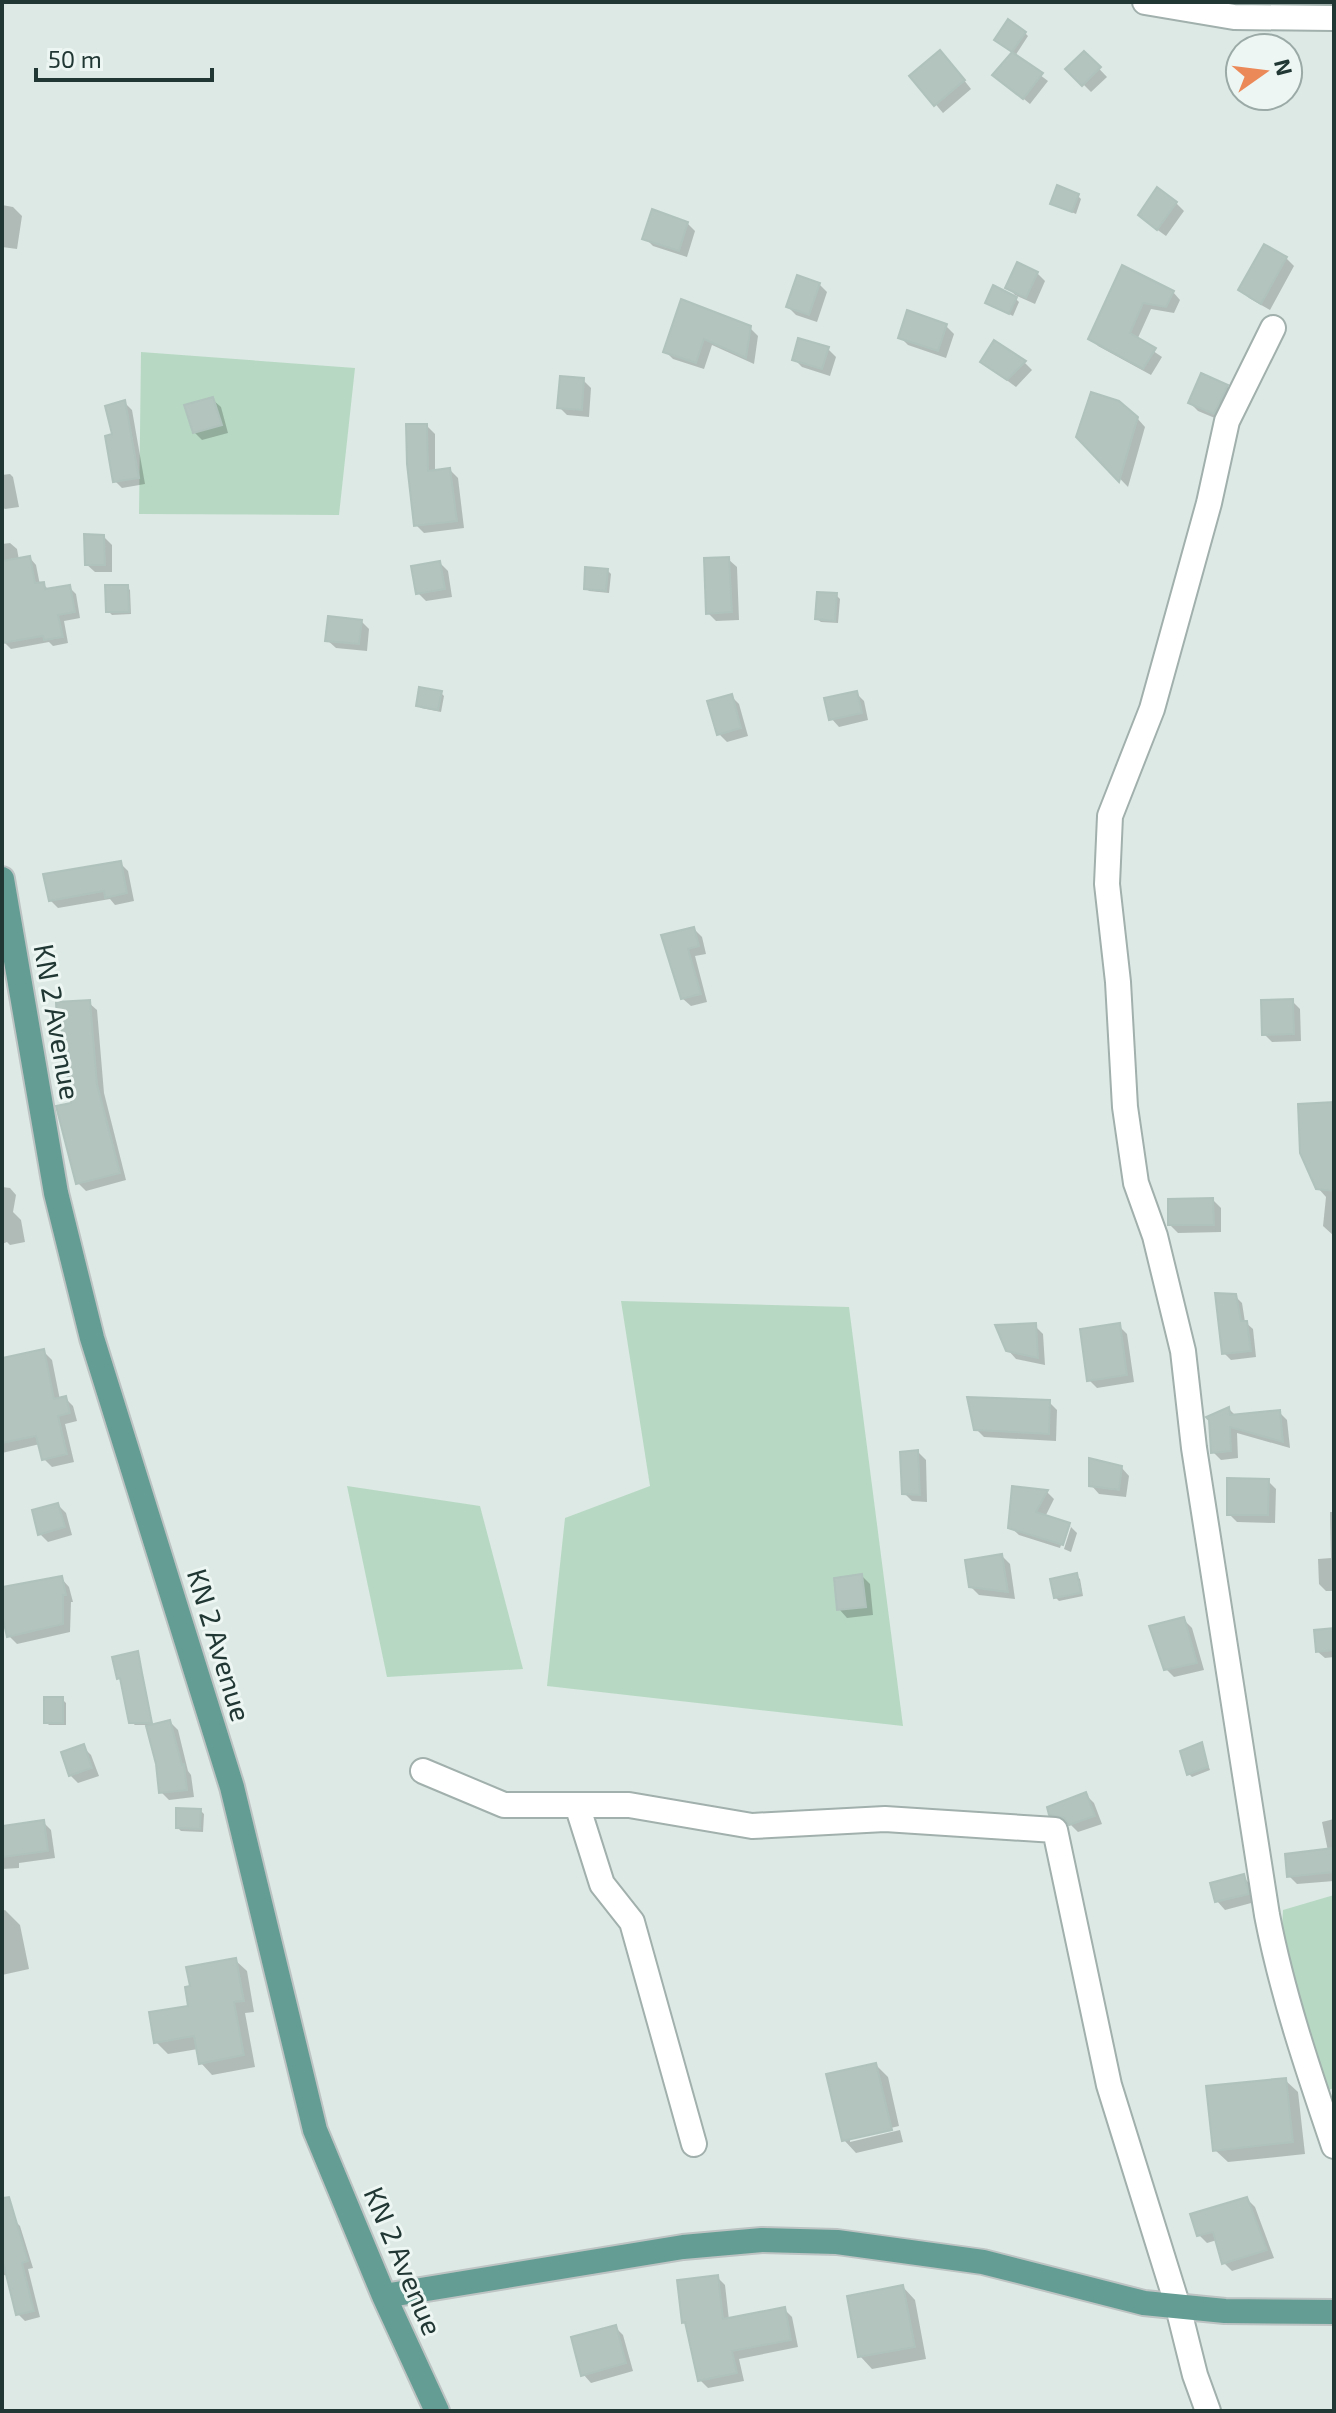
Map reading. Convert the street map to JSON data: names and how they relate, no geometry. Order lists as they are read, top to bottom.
{
  "streets": {
    "main road": ["KN 2 Avenue"]
  },
  "scale_bar": "50 m",
  "north": "right"
}
